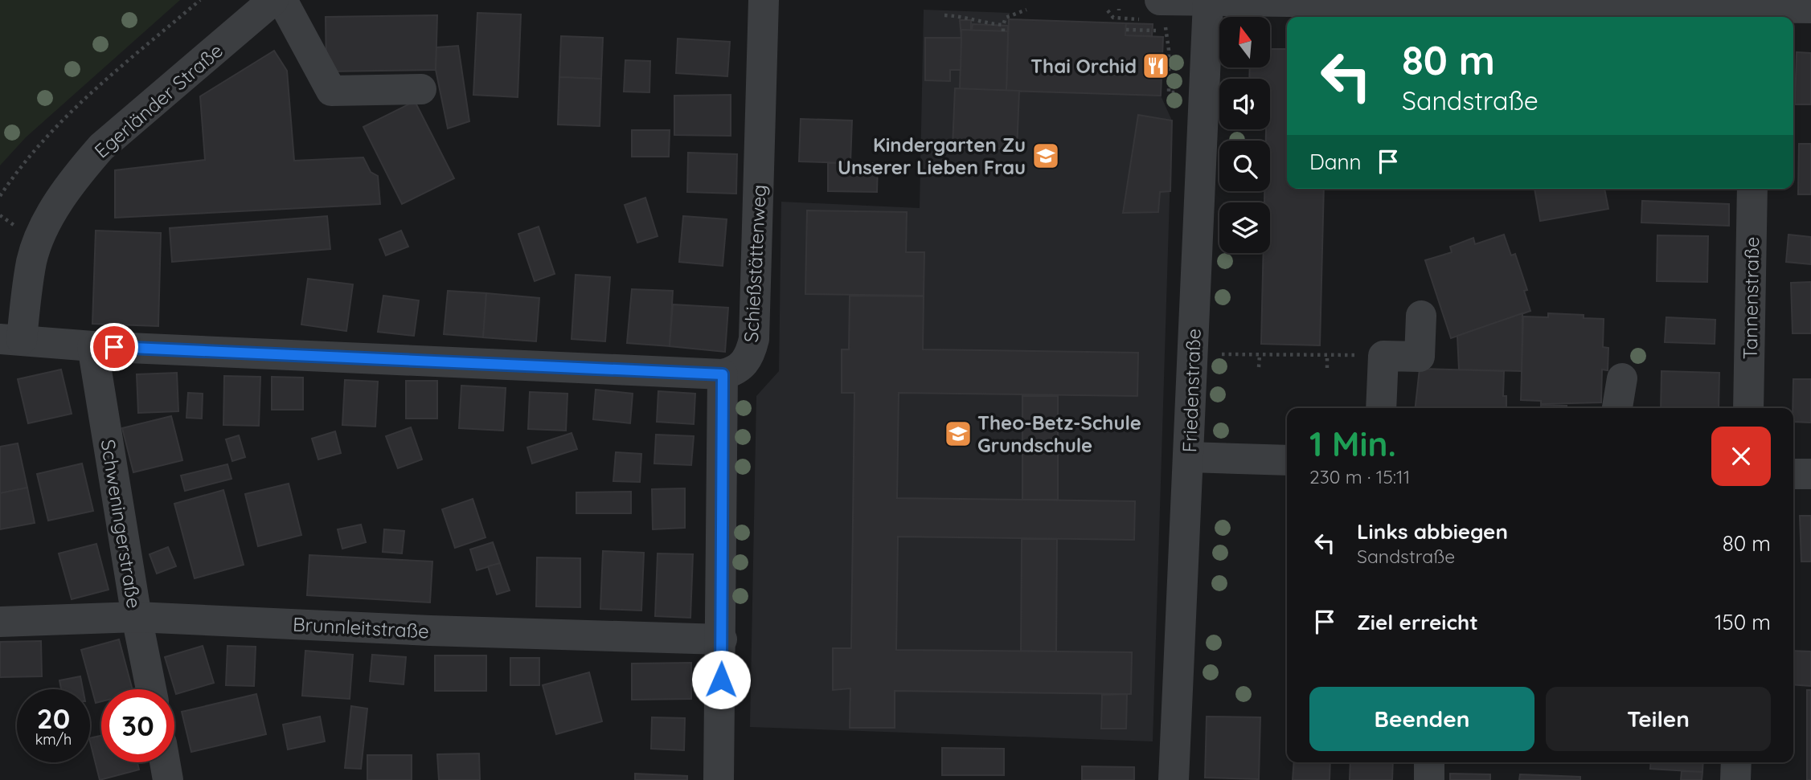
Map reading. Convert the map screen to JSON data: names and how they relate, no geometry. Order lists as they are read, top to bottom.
{
  "streets": {
    "street": [
      "Egerländer Straße",
      "Schießstättenweg",
      "Tannenstraße",
      "Friedenstraße",
      "Schweningerstraße",
      "Brunnleitstraße"
    ]
  },
  "crossings": [
    ["Schweningerstraße", "Brunnleitstraße"]
  ],
  "places": {
    "restaurant": ["Thai Orchid"],
    "school or university": ["Kindergarten Zu Unserer Lieben Frau", "Theo-Betz-Schule Grundschule"]
  },
  "north": "top",
  "page": {
    "turn": ["80 m", "Sandstraße"],
    "then": "Dann",
    "heading": ["1 Min.", "230 m · 15:11"],
    "list": [
      {
        "name": "Links abbiegen",
        "note": "Sandstraße",
        "value": "80 m"
      },
      {
        "name": "Ziel erreicht",
        "value": "150 m"
      }
    ],
    "buttons": ["Beenden", "Teilen"],
    "speed": "20 km/h",
    "limit": "30"
  }
}
